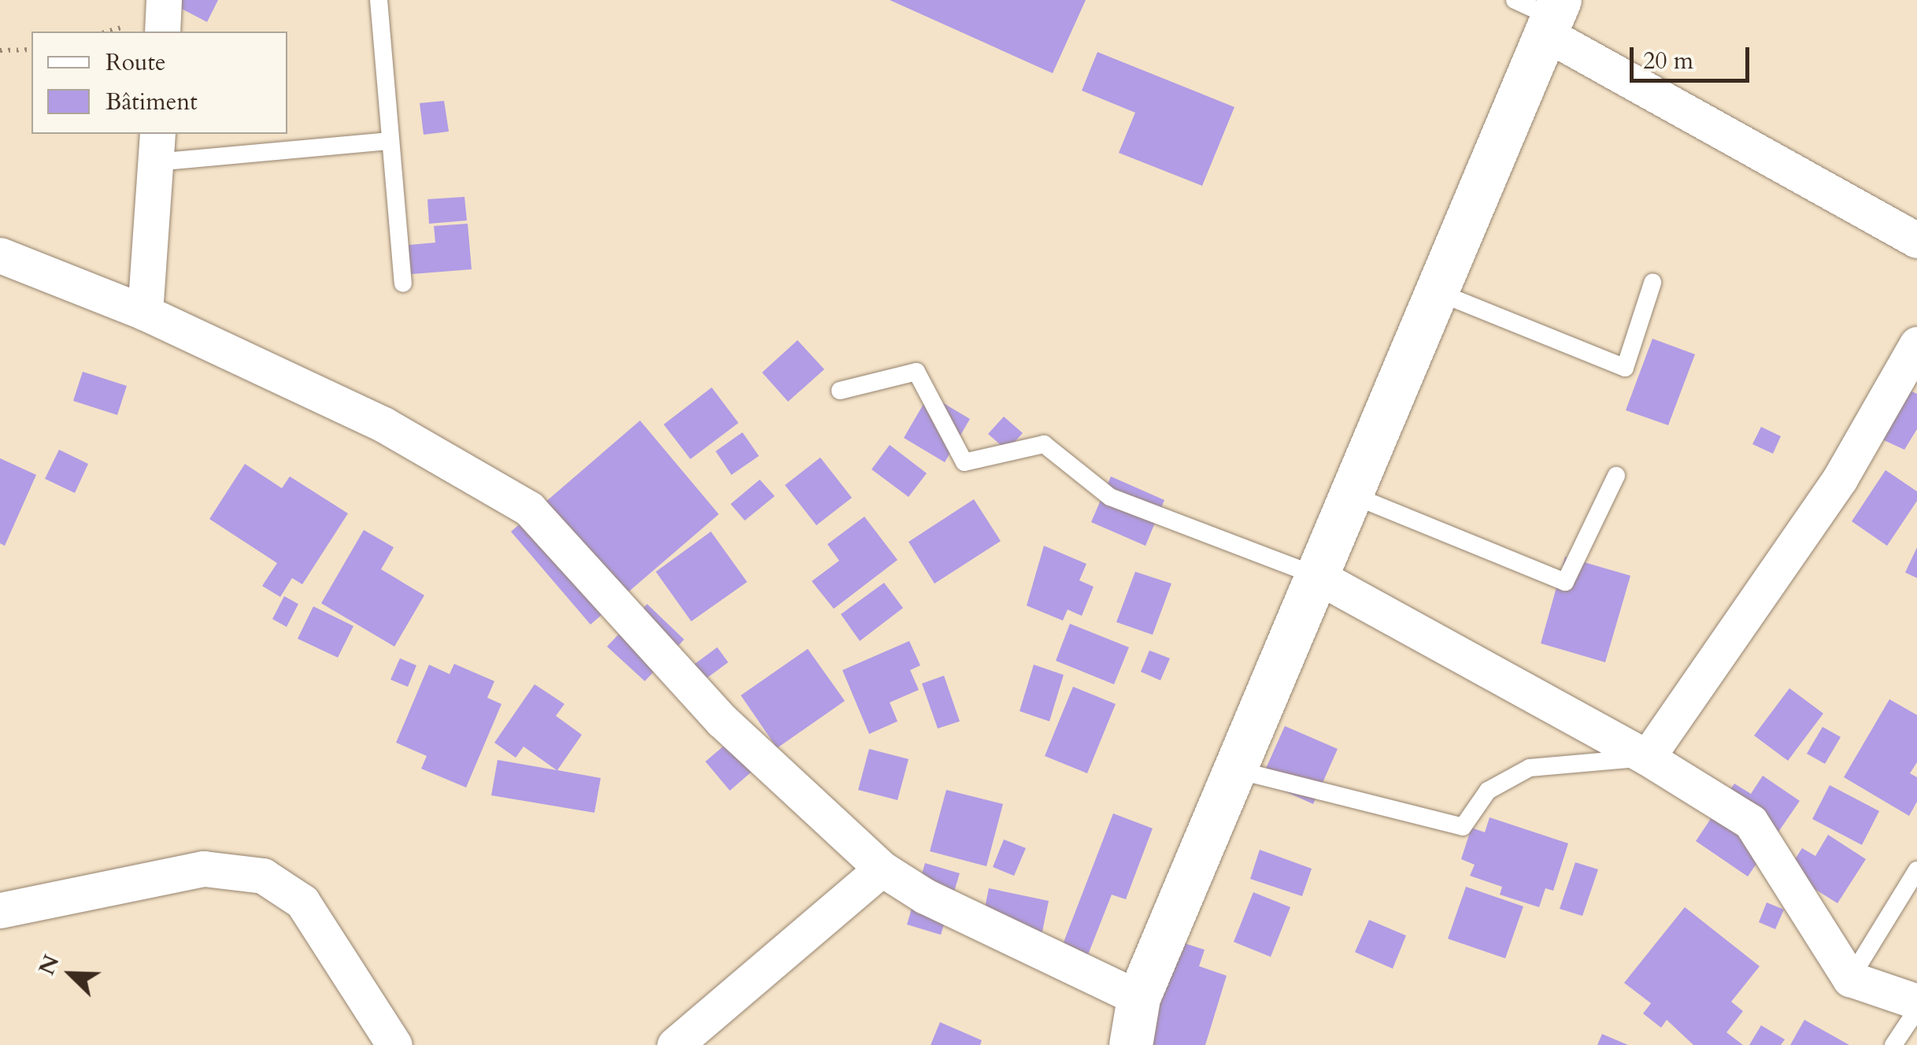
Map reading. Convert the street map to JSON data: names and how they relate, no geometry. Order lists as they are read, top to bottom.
{
  "legend": ["Route", "Bâtiment"],
  "scale_bar": "20 m",
  "north": "top left"
}
